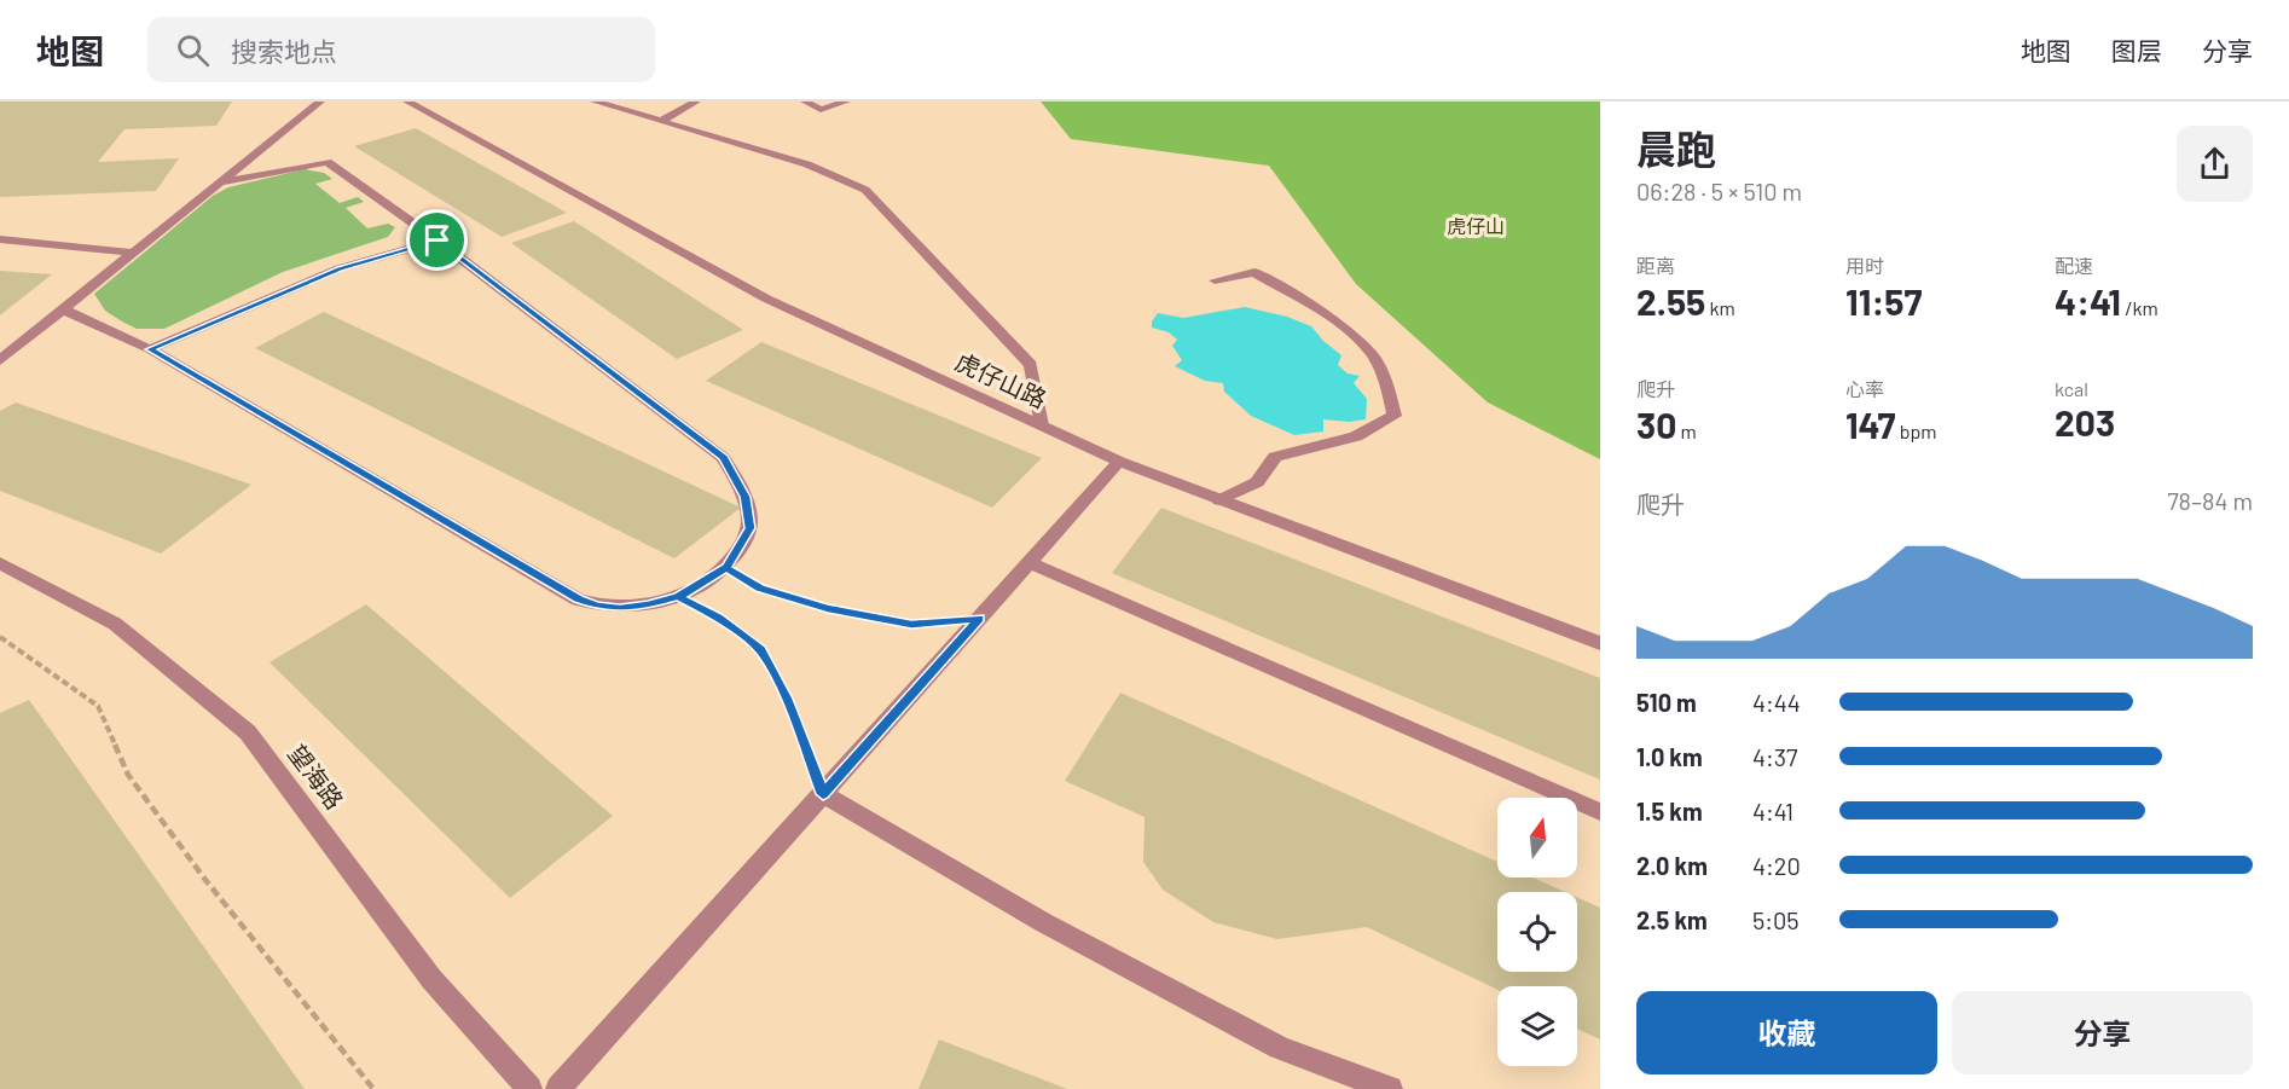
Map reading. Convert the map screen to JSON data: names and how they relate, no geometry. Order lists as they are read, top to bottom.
{
  "streets": {
    "street": ["虎仔山路", "望海路"]
  },
  "parks": ["虎仔山"],
  "north": "top",
  "page": {
    "header": "地图",
    "search": "搜索地点",
    "nav": ["地图", "图层", "分享"],
    "heading": ["晨跑", "06:28 · 5 × 510 m"],
    "stats": [
      ["距离", "2.55 km"],
      ["用时", "11:57"],
      ["配速", "4:41 /km"],
      ["爬升", "30 m"],
      ["心率", "147 bpm"],
      ["kcal", "203"]
    ],
    "chart": ["爬升", "78–84 m"],
    "list": [
      {
        "name": "510 m",
        "note": "4:44"
      },
      {
        "name": "1.0 km",
        "note": "4:37"
      },
      {
        "name": "1.5 km",
        "note": "4:41"
      },
      {
        "name": "2.0 km",
        "note": "4:20"
      },
      {
        "name": "2.5 km",
        "note": "5:05"
      }
    ],
    "buttons": ["收藏", "分享"]
  }
}
